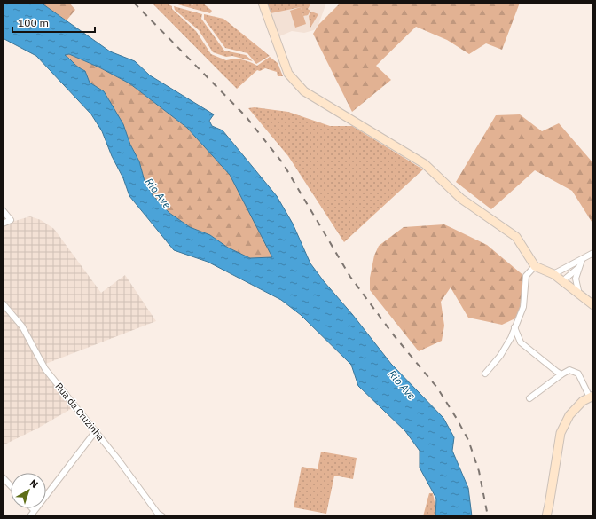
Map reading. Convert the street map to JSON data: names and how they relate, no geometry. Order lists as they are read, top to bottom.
{
  "streets": {
    "street": ["Rua da Cruzinha"]
  },
  "water": ["Rio Ave"],
  "scale_bar": "100 m",
  "north": "top right"
}
